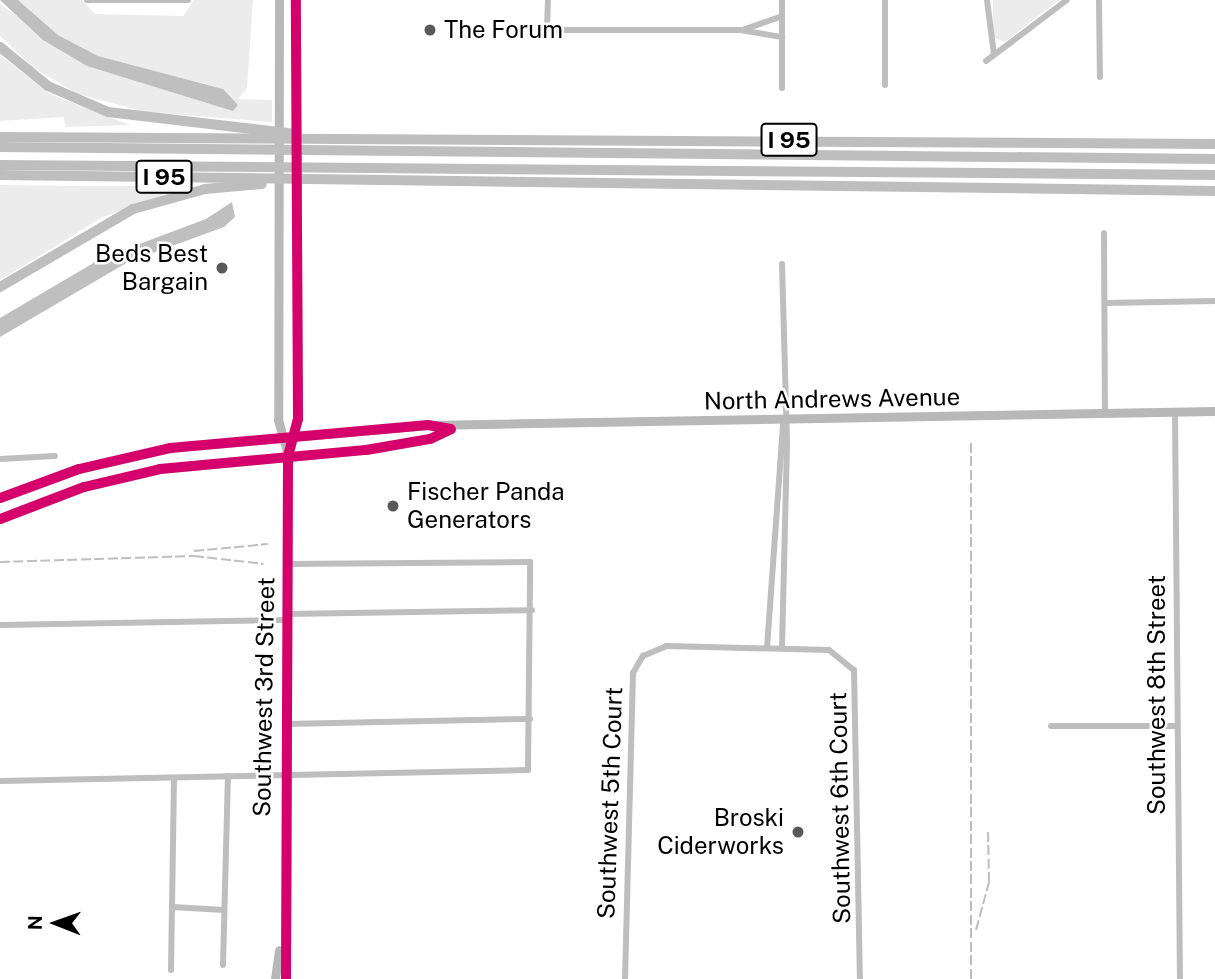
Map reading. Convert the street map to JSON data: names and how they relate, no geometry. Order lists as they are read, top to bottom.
{
  "streets": {
    "highway": ["I 95"],
    "main road": ["North Andrews Avenue", "Southwest 3rd Street"],
    "street": ["Southwest 8th Street", "Southwest 5th Court", "Southwest 6th Court"]
  },
  "crossings": [
    ["North Andrews Avenue", "Southwest 8th Street"],
    ["North Andrews Avenue", "Southwest 3rd Street"]
  ],
  "places": [
    "The Forum",
    "Beds Best Bargain",
    "Fischer Panda Generators",
    "Broski Ciderworks"
  ],
  "north": "left"
}
